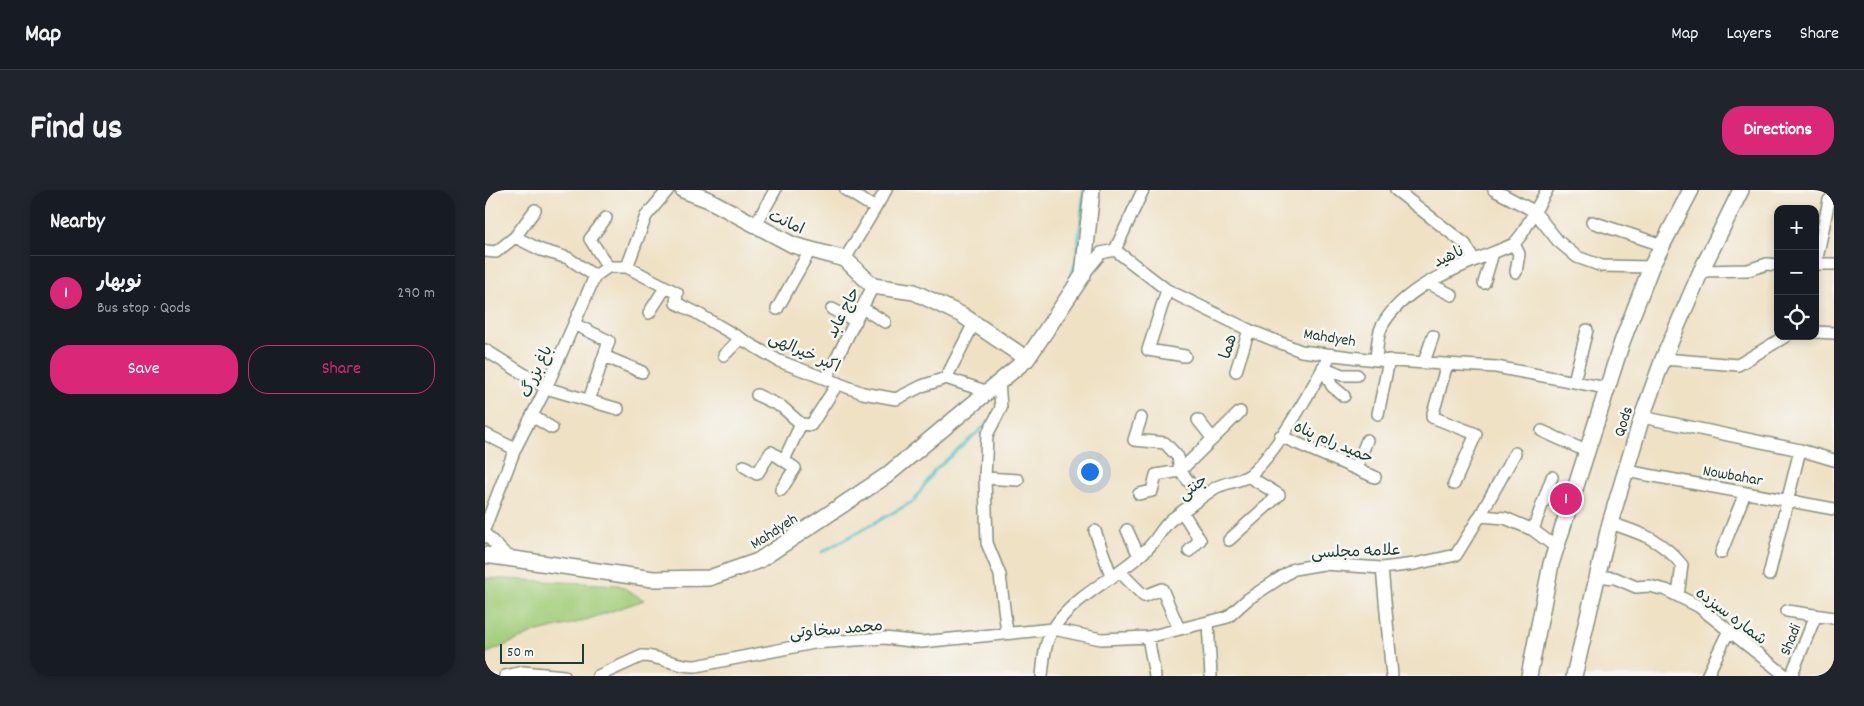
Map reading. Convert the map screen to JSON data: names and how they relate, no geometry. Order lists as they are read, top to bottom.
{
  "streets": {
    "street": [
      "امانت",
      "ناهید",
      "حاج عابد",
      "Mahdyeh",
      "هما",
      "اکبر خیرالهی",
      "باغ بزرگ",
      "Qods",
      "حمید رام پناه",
      "Nowbahar",
      "جنتی",
      "علامه مجلسی",
      "شماره سیزده",
      "محمد سخاوتی",
      "Shadi"
    ]
  },
  "crossings": [
    ["امانت", "حاج عابد"],
    ["ناهید", "Mahdyeh"],
    ["حاج عابد", "اکبر خیرالهی"],
    ["Mahdyeh", "هما"],
    ["Mahdyeh", "Qods"],
    ["Mahdyeh", "جنتی"],
    ["Qods", "Nowbahar"],
    ["Qods", "شماره سیزده"],
    ["حمید رام پناه", "جنتی"],
    ["جنتی", "علامه مجلسی"],
    ["جنتی", "محمد سخاوتی"],
    ["علامه مجلسی", "محمد سخاوتی"]
  ],
  "scale_bar": "50 m",
  "page": {
    "header": "Map",
    "nav": ["Map", "Layers", "Share"],
    "title": "Find us",
    "buttons": [
      "Directions",
      ["Save", "Share"]
    ],
    "heading": "Nearby",
    "map_buttons": ["+", "−"],
    "list": [
      {
        "mark": "1",
        "name": "نوبهار",
        "note": "Bus stop · Qods",
        "value": "290 m"
      }
    ],
    "pins": "1",
    "scale": "50 m"
  }
}
